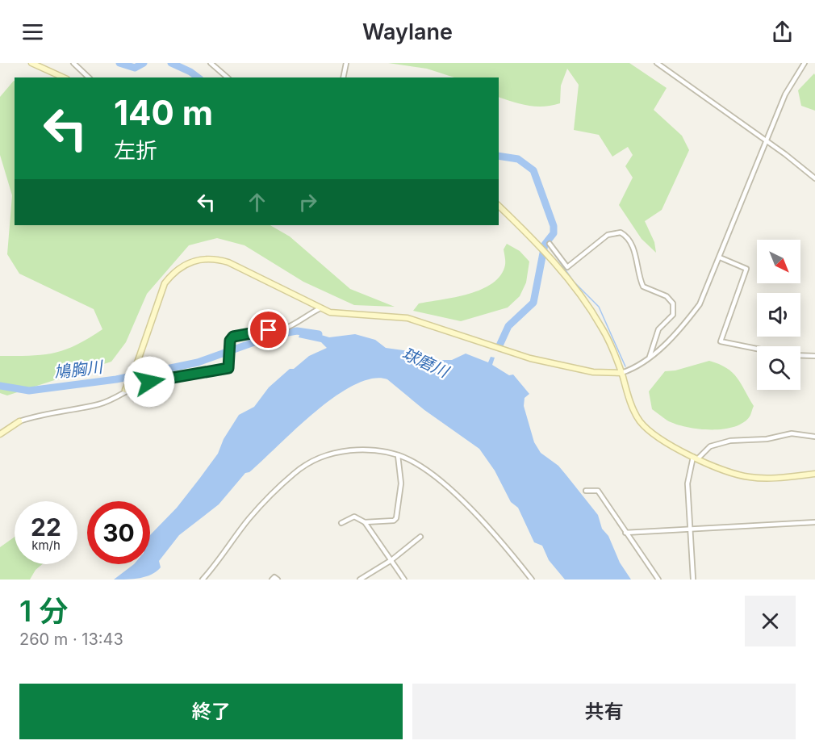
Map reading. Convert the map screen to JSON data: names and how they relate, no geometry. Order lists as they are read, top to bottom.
{
  "water": ["球磨川", "鳩胸川"],
  "north": "bottom right",
  "page": {
    "header": "Waylane",
    "turn": ["140 m", "左折"],
    "speed": "22 km/h",
    "limit": "30",
    "heading": ["1 分", "260 m · 13:43"],
    "buttons": ["終了", "共有"]
  }
}
